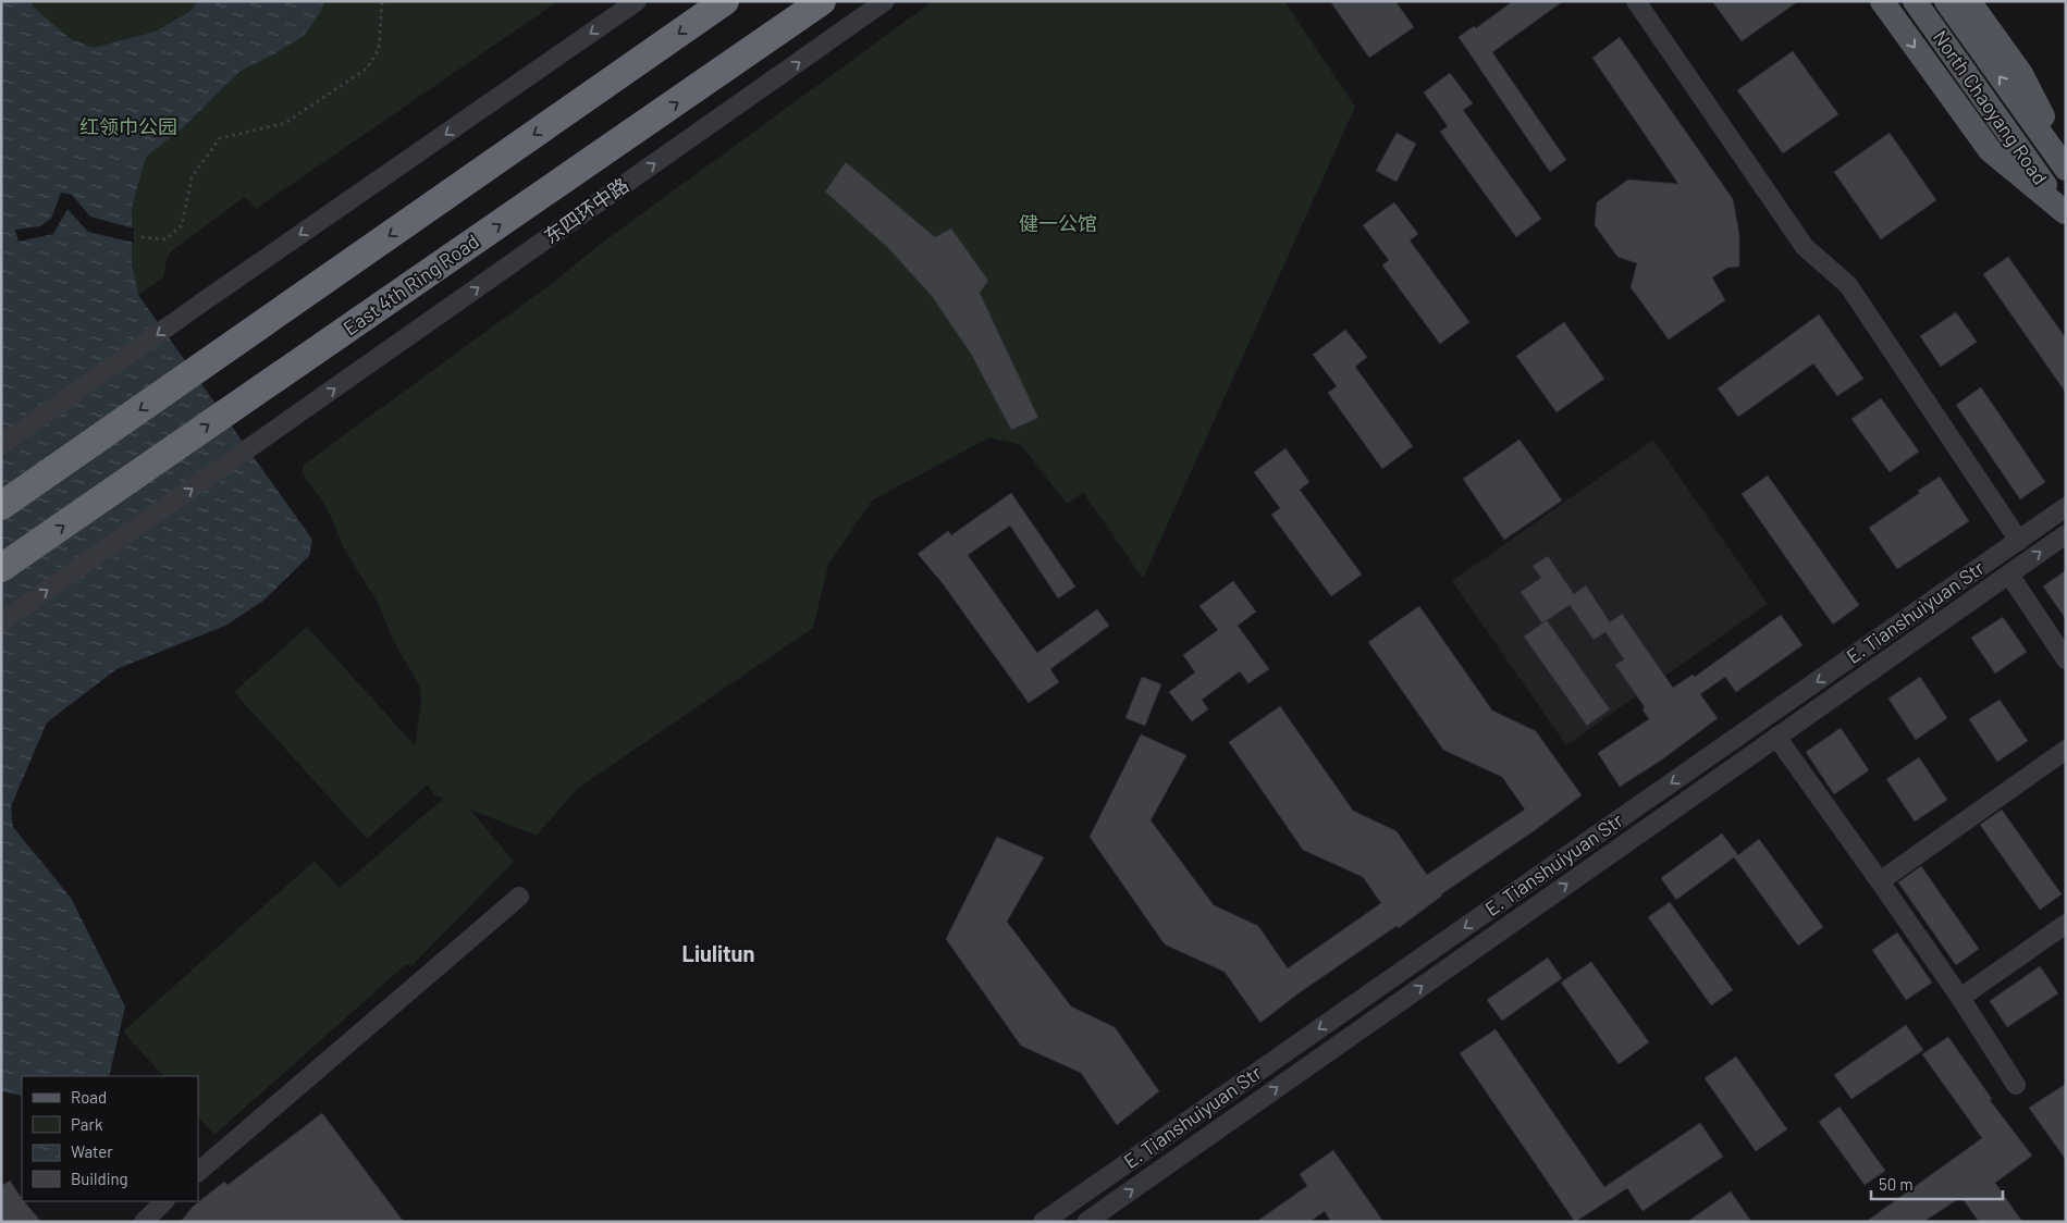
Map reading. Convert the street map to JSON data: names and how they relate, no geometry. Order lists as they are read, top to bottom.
{
  "streets": {
    "highway": ["East 4th Ring Road"],
    "main road": ["North Chaoyang Road"],
    "street": ["东四环中路", "E. Tianshuiyuan Str"]
  },
  "districts": ["Liulitun"],
  "parks": ["红领巾公园", "健一公馆"],
  "legend": [
    "Road",
    "Park",
    "Water",
    "Building"
  ],
  "scale_bar": "50 m"
}
